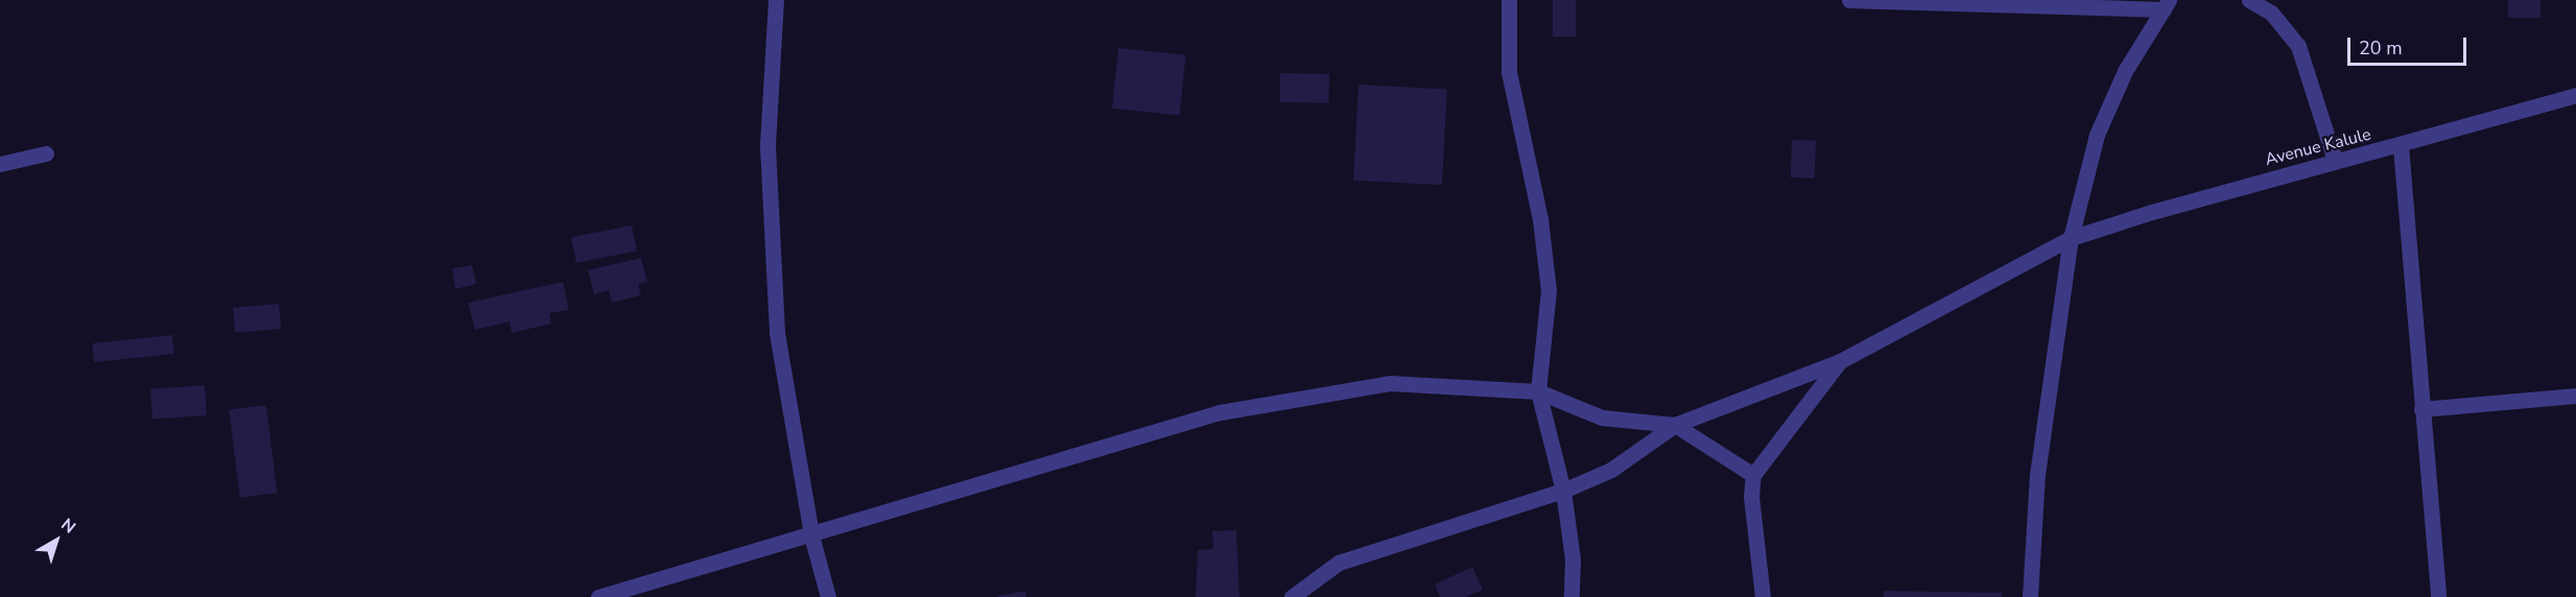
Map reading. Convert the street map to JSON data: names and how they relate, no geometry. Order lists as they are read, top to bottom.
{
  "streets": {
    "street": ["Avenue Kalule"]
  },
  "scale_bar": "20 m",
  "north": "top right"
}
